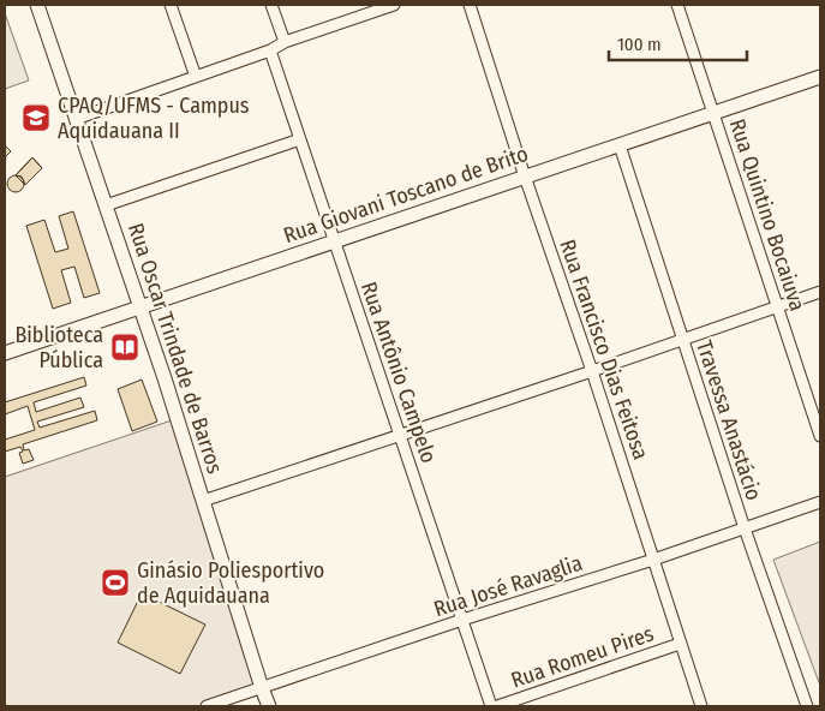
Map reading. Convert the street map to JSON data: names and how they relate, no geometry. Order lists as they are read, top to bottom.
{
  "streets": {
    "main road": ["Rua Giovani Toscano de Brito", "Rua Oscar Trindade de Barros"],
    "street": [
      "Rua Quintino Bocaiuva",
      "Rua Francisco Dias Feitosa",
      "Rua Antônio Campelo",
      "Travessa Anastácio",
      "Rua José Ravaglia",
      "Rua Romeu Pires"
    ]
  },
  "crossings": [
    ["Rua Giovani Toscano de Brito", "Rua Quintino Bocaiuva"],
    ["Rua Giovani Toscano de Brito", "Rua Oscar Trindade de Barros"],
    ["Rua Giovani Toscano de Brito", "Rua Francisco Dias Feitosa"],
    ["Rua Giovani Toscano de Brito", "Rua Antônio Campelo"],
    ["Rua Giovani Toscano de Brito", "Travessa Anastácio"],
    ["Rua Oscar Trindade de Barros", "Rua José Ravaglia"],
    ["Rua Francisco Dias Feitosa", "Rua José Ravaglia"],
    ["Rua Francisco Dias Feitosa", "Rua Romeu Pires"],
    ["Rua Antônio Campelo", "Rua José Ravaglia"],
    ["Travessa Anastácio", "Rua José Ravaglia"]
  ],
  "places": {
    "school or university": ["CPAQ/UFMS - Campus Aquidauana II"],
    "library": ["Biblioteca Pública"],
    "sports": ["Ginásio Poliesportivo de Aquidauana"]
  },
  "scale_bar": "100 m"
}
